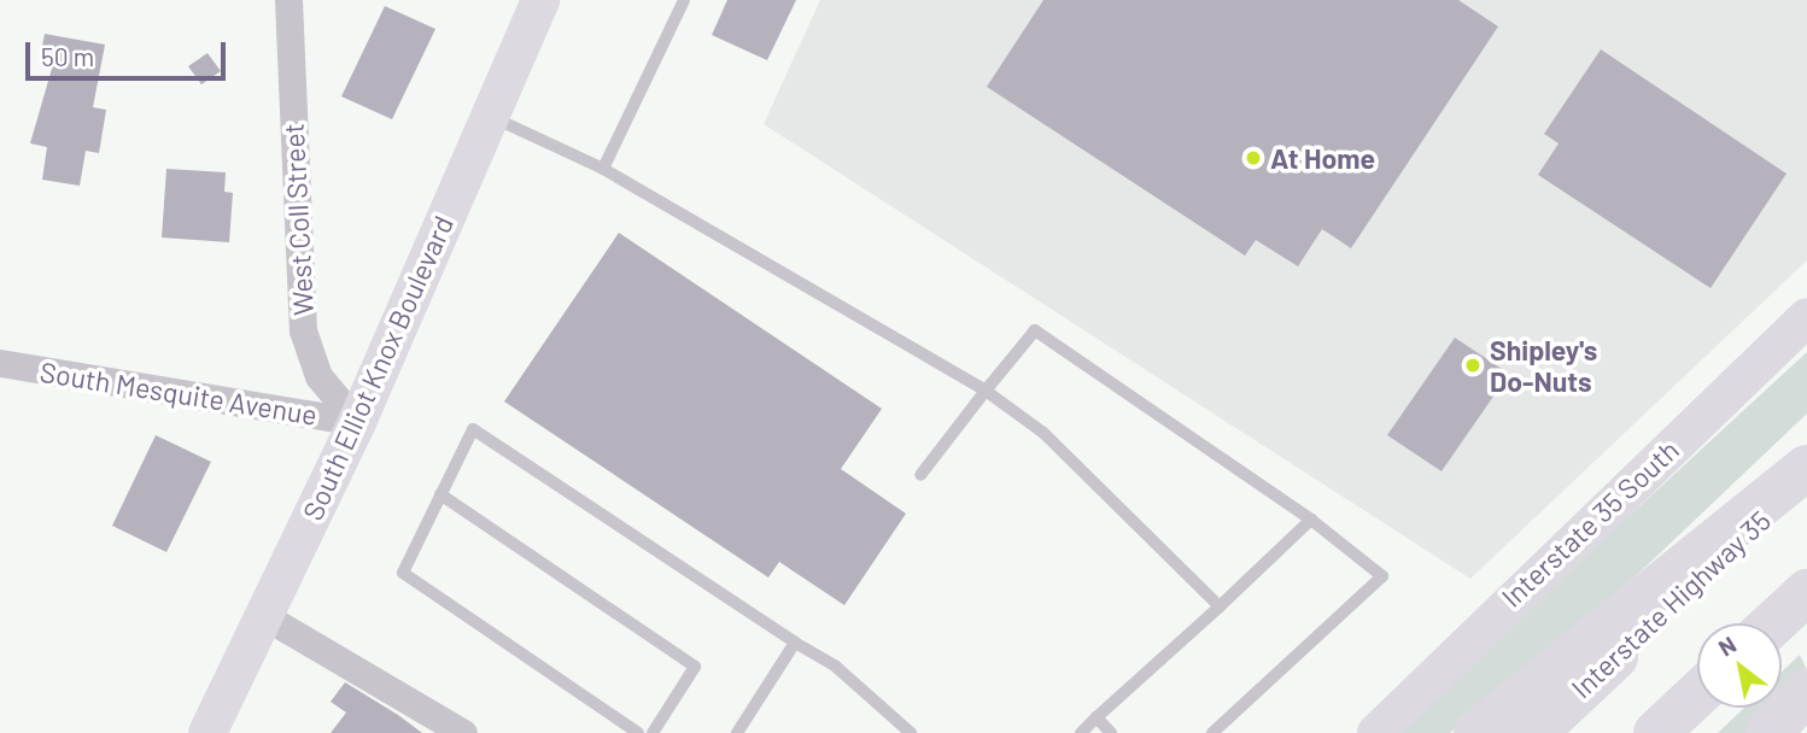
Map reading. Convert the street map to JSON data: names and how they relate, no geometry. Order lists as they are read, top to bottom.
{
  "streets": {
    "highway": ["Interstate Highway 35"],
    "main road": ["South Elliot Knox Boulevard", "Interstate 35 South"],
    "street": ["West Coll Street", "South Mesquite Avenue"]
  },
  "crossings": [
    ["West Coll Street", "South Elliot Knox Boulevard"],
    ["West Coll Street", "South Mesquite Avenue"],
    ["South Elliot Knox Boulevard", "South Mesquite Avenue"]
  ],
  "places": ["At Home", "Shipley's Do-Nuts"],
  "scale_bar": "50 m",
  "north": "top left"
}
